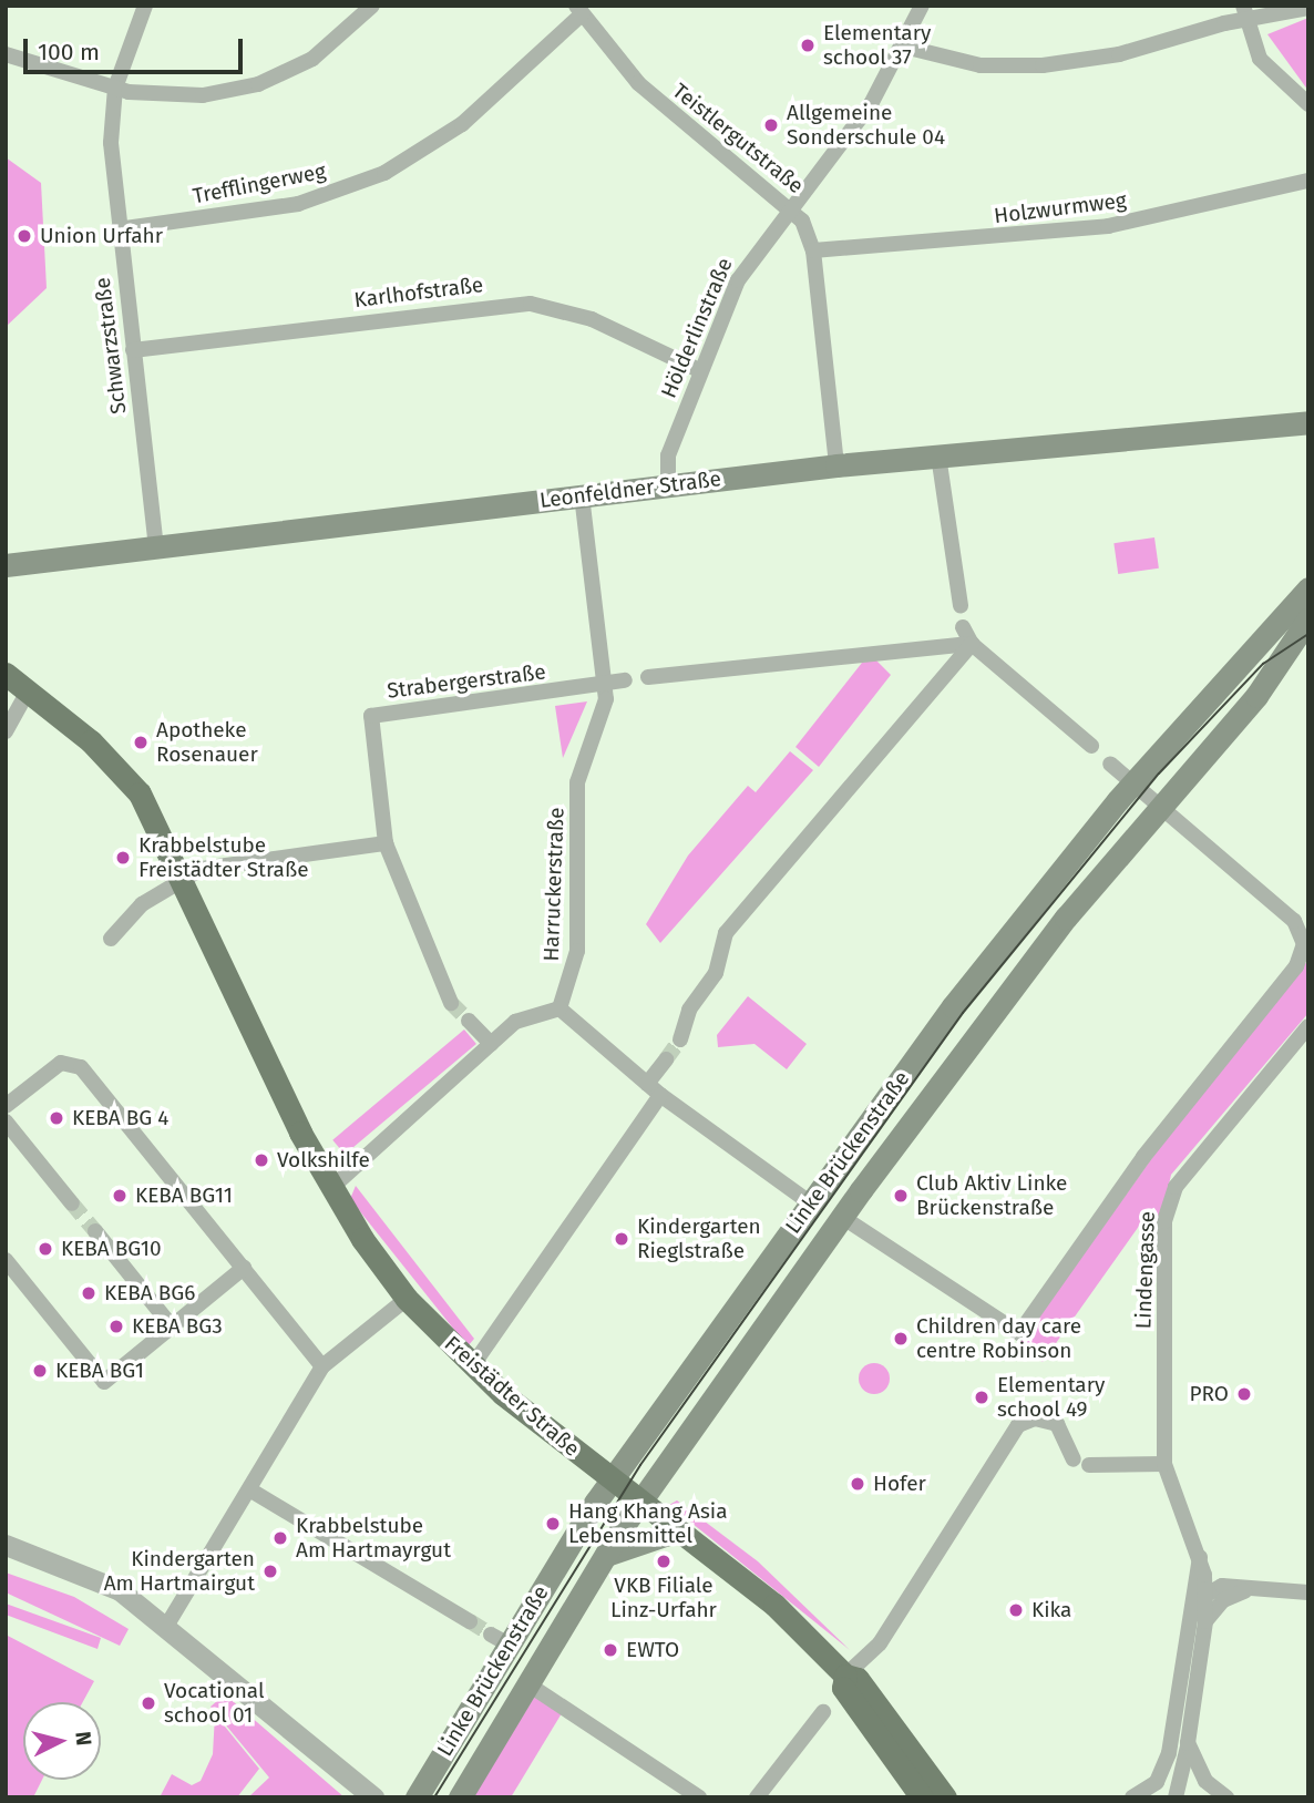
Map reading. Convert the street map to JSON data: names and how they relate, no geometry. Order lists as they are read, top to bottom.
{
  "streets": {
    "main road": ["Leonfeldner Straße", "Linke Brückenstraße", "Freistädter Straße"],
    "street": [
      "Teistlergutstraße",
      "Trefflingerweg",
      "Holzwurmweg",
      "Karlhofstraße",
      "Hölderlinstraße",
      "Schwarzstraße",
      "Strabergerstraße",
      "Harruckerstraße",
      "Lindengasse"
    ]
  },
  "crossings": [
    ["Teistlergutstraße", "Trefflingerweg"],
    ["Teistlergutstraße", "Holzwurmweg"],
    ["Teistlergutstraße", "Hölderlinstraße"],
    ["Teistlergutstraße", "Leonfeldner Straße"],
    ["Trefflingerweg", "Schwarzstraße"],
    ["Karlhofstraße", "Hölderlinstraße"],
    ["Karlhofstraße", "Schwarzstraße"],
    ["Hölderlinstraße", "Leonfeldner Straße"],
    ["Schwarzstraße", "Leonfeldner Straße"],
    ["Leonfeldner Straße", "Harruckerstraße"],
    ["Strabergerstraße", "Harruckerstraße"],
    ["Linke Brückenstraße", "Freistädter Straße"]
  ],
  "places": [
    "Elementary school 37",
    "Allgemeine Sonderschule 04",
    "Union Urfahr",
    "Apotheke Rosenauer",
    "Krabbelstube Freistädter Straße",
    "KEBA BG 4",
    "Volkshilfe",
    "KEBA BG11",
    "Club Aktiv Linke Brückenstraße",
    "Kindergarten Rieglstraße",
    "KEBA BG10",
    "KEBA BG6",
    "KEBA BG3",
    "Children day care centre Robinson",
    "KEBA BG1",
    "PRO",
    "Elementary school 49",
    "Hofer",
    "Hang Khang Asia Lebensmittel",
    "Krabbelstube Am Hartmayrgut",
    "VKB Filiale Linz-Urfahr",
    "Kindergarten Am Hartmairgut",
    "Kika",
    "EWTO",
    "Vocational school 01"
  ],
  "scale_bar": "100 m",
  "north": "right"
}
